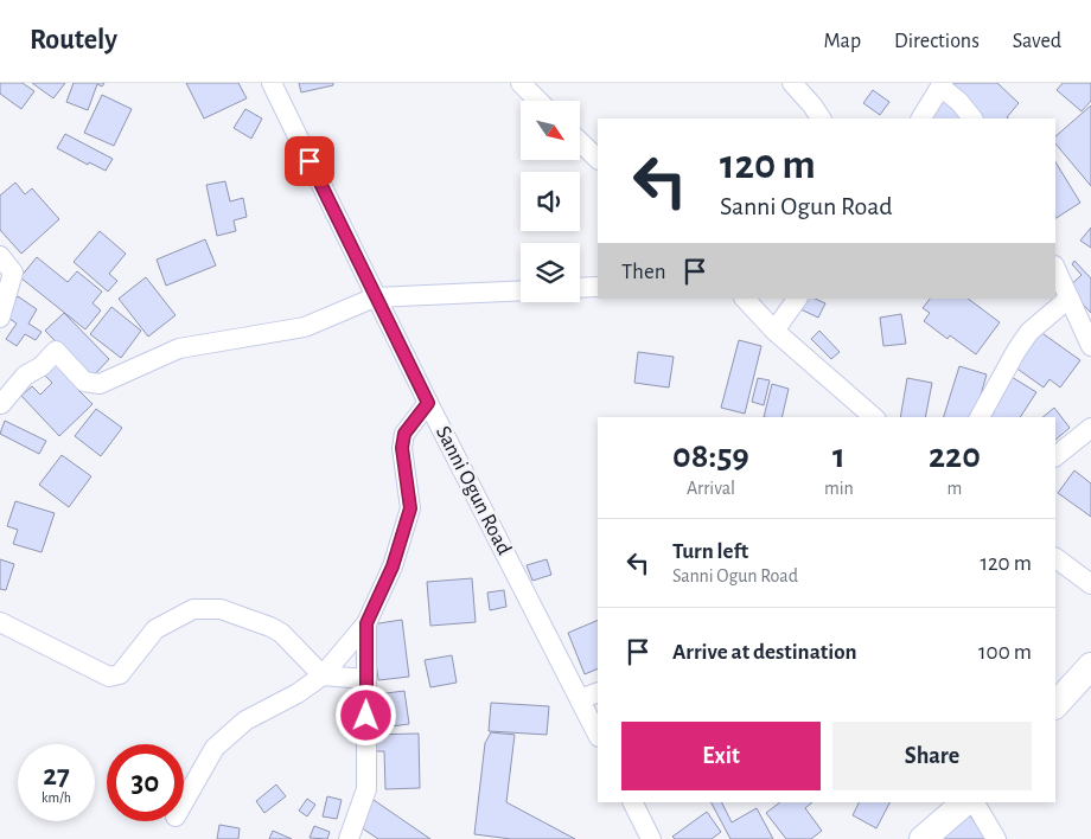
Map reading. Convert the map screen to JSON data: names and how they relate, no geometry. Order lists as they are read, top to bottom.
{
  "streets": {
    "street": ["Sanni Ogun Road"]
  },
  "north": "bottom right",
  "page": {
    "header": "Routely",
    "nav": ["Map", "Directions", "Saved"],
    "turn": ["120 m", "Sanni Ogun Road"],
    "then": "Then",
    "eta": [
      "08:59",
      "Arrival",
      "1",
      "min",
      "220",
      "m"
    ],
    "list": [
      {
        "name": "Turn left",
        "note": "Sanni Ogun Road",
        "value": "120 m"
      },
      {
        "name": "Arrive at destination",
        "value": "100 m"
      }
    ],
    "buttons": ["Exit", "Share"],
    "speed": "27 km/h",
    "limit": "30"
  }
}
